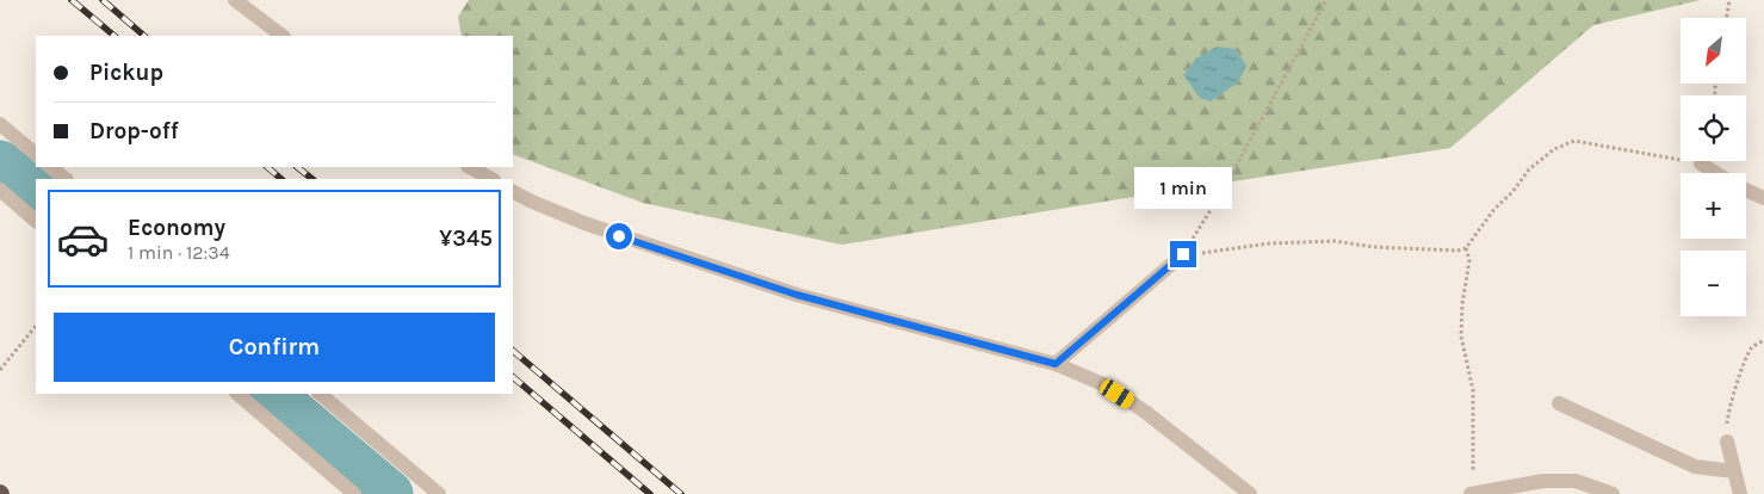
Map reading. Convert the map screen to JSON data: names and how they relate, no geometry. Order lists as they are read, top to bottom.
{
  "north": "bottom left",
  "page": {
    "map_buttons": ["+", "−"],
    "banner": ["Pickup", "Drop-off"],
    "bubble": "1 min",
    "list": [
      {
        "name": "Economy",
        "note": "1 min · 12:34",
        "value": "¥345"
      }
    ],
    "buttons": "Confirm"
  }
}
